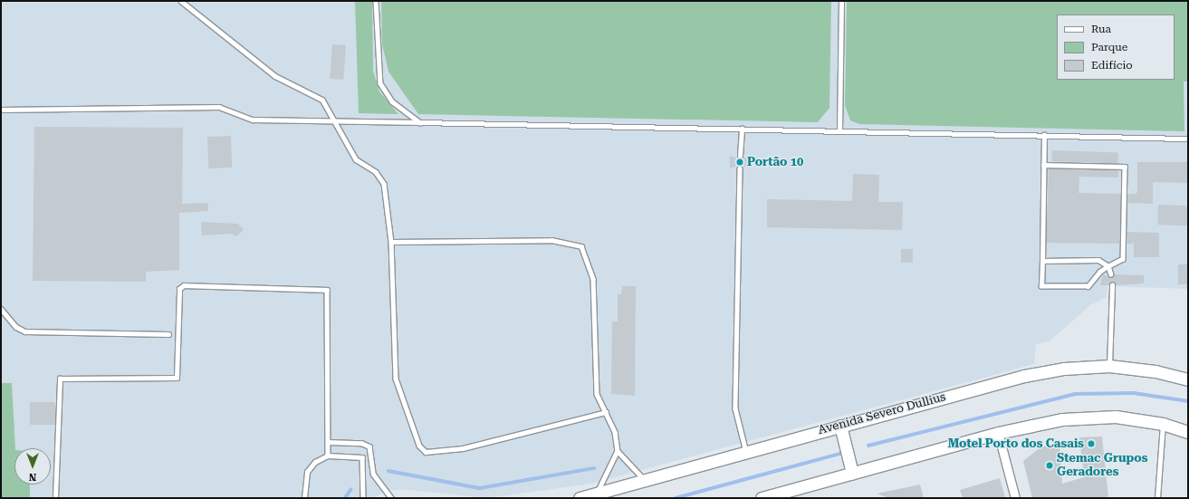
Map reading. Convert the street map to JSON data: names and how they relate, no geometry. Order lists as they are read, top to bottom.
{
  "streets": {
    "main road": ["Avenida Severo Dullius"]
  },
  "places": ["Portão 10", "Motel Porto dos Casais", "Stemac Grupos Geradores"],
  "legend": ["Rua", "Parque", "Edifício"],
  "north": "bottom"
}
